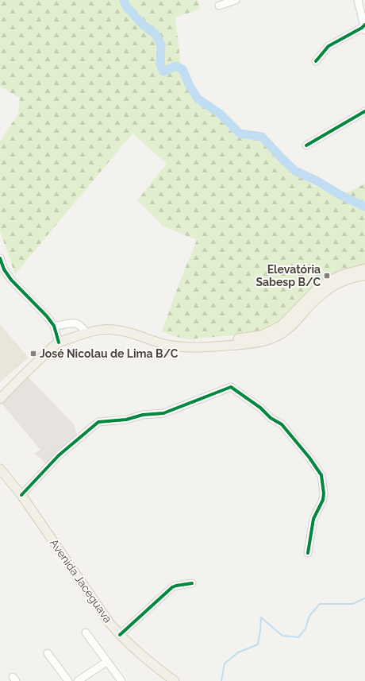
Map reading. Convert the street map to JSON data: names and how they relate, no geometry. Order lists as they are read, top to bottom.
{
  "streets": {
    "main road": ["Avenida Jaceguava"]
  },
  "places": {
    "transit": ["Elevatória Sabesp B/C", "José Nicolau de Lima B/C"]
  }
}
